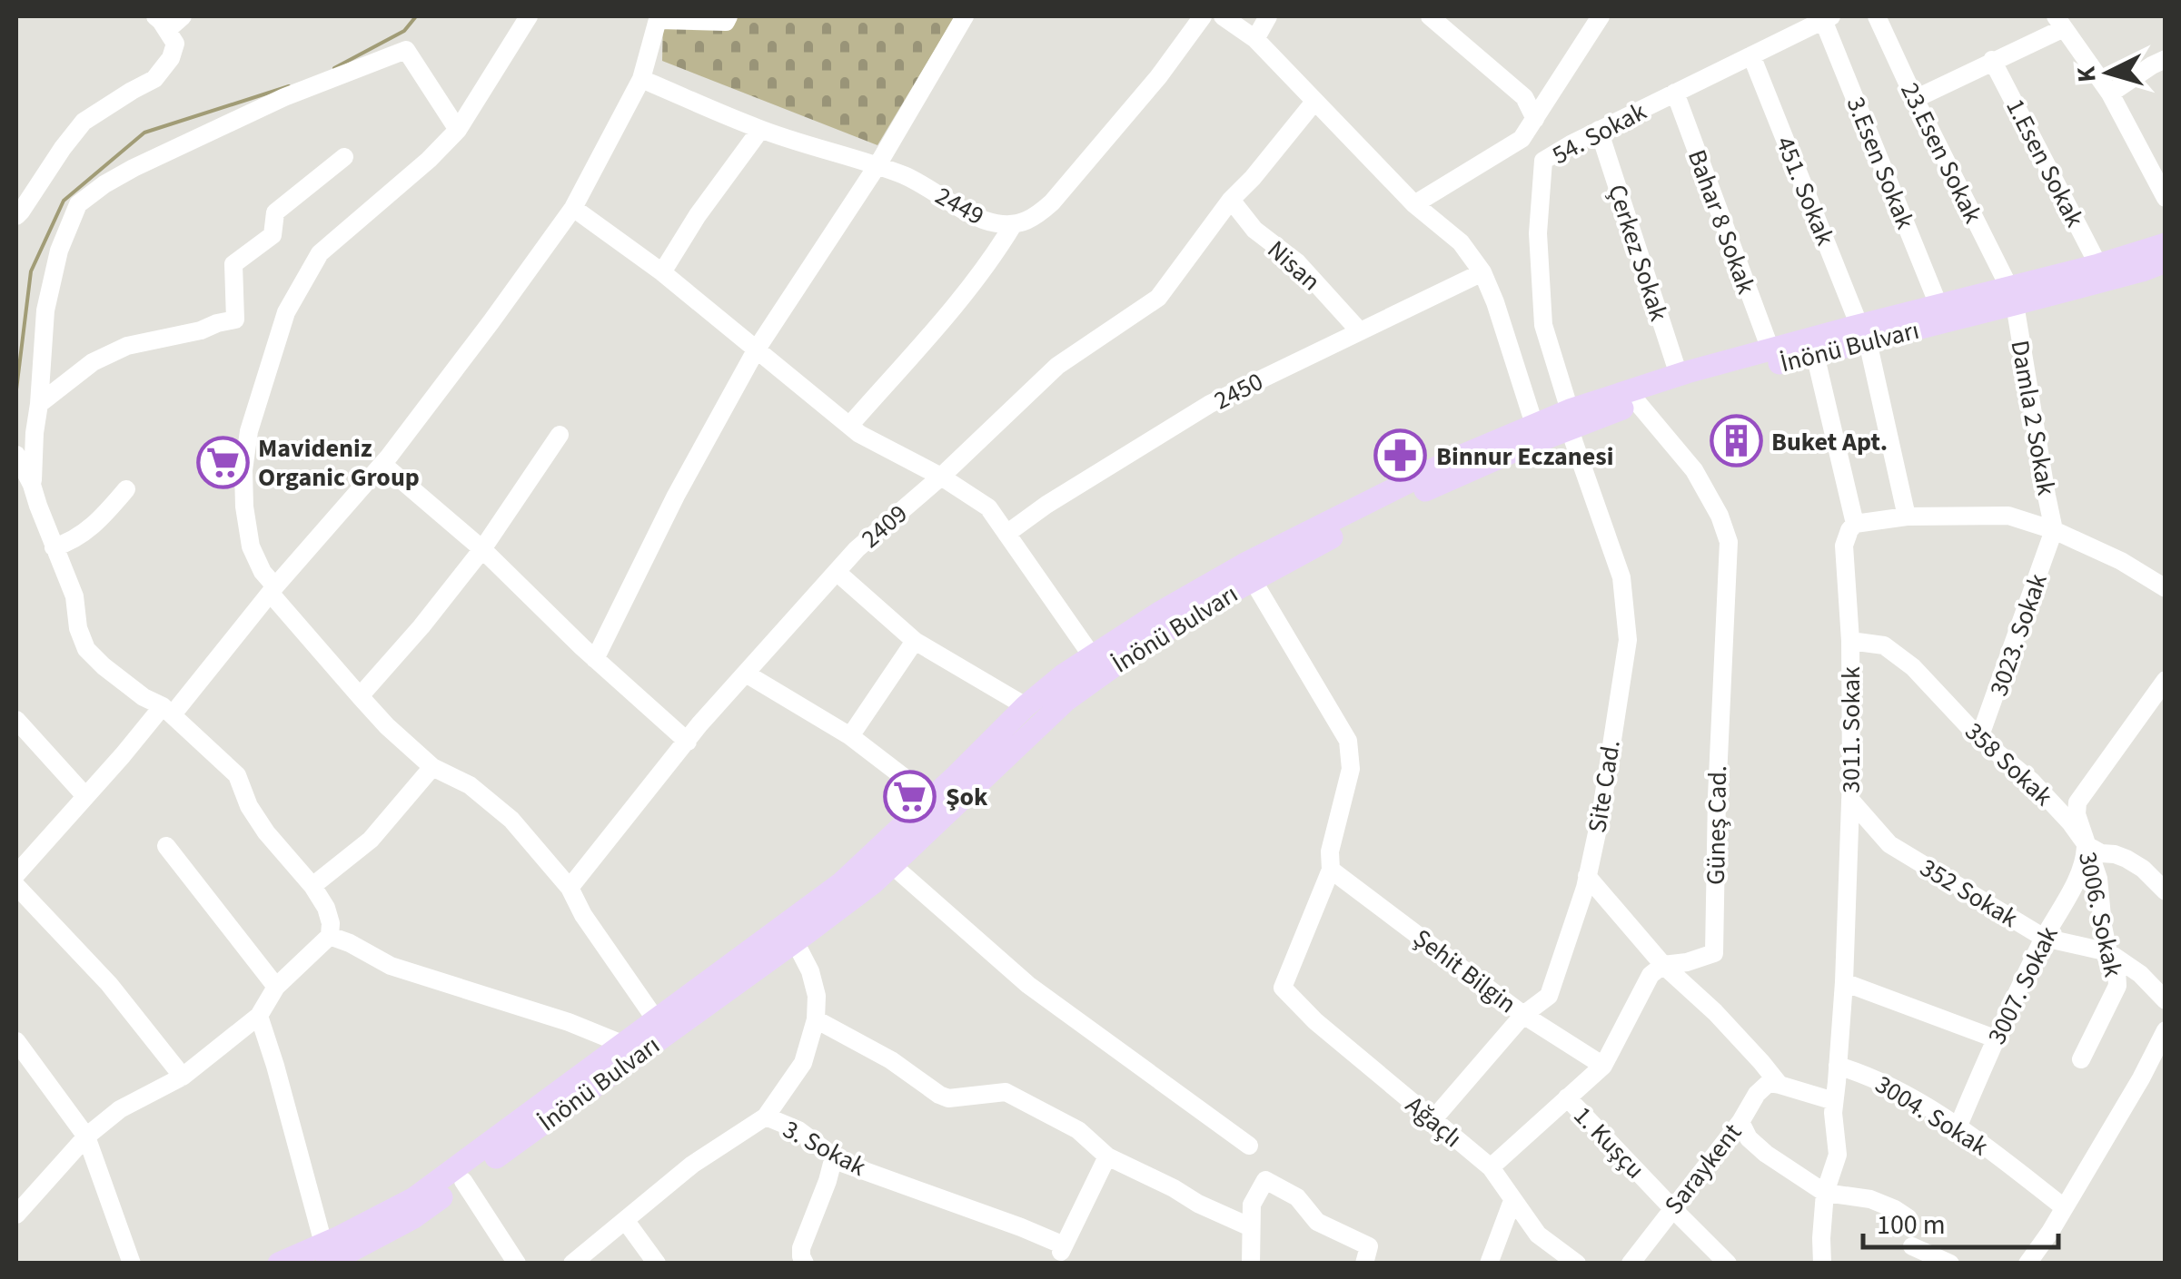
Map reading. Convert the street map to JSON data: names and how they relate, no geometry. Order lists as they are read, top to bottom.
{
  "streets": {
    "main road": ["İnönü Bulvarı"],
    "street": [
      "54. Sokak",
      "23.Esen Sokak",
      "3.Esen Sokak",
      "1.Esen Sokak",
      "451. Sokak",
      "2449",
      "Bahar 8 Sokak",
      "Çerkez Sokak",
      "Nisan",
      "2450",
      "Damla 2 Sokak",
      "2409",
      "3023. Sokak",
      "3011. Sokak",
      "358 Sokak",
      "Site Cad.",
      "Güneş Cad.",
      "352 Sokak",
      "3006. Sokak",
      "Şehit Bilgin",
      "3007. Sokak",
      "3004. Sokak",
      "Ağaçlı",
      "1. Kuşçu",
      "3. Sokak",
      "Saraykent"
    ]
  },
  "crossings": [
    ["54. Sokak", "3.Esen Sokak"],
    ["54. Sokak", "451. Sokak"],
    ["54. Sokak", "Bahar 8 Sokak"],
    ["54. Sokak", "Çerkez Sokak"],
    ["54. Sokak", "İnönü Bulvarı"],
    ["54. Sokak", "Site Cad."],
    ["23.Esen Sokak", "İnönü Bulvarı"],
    ["23.Esen Sokak", "Damla 2 Sokak"],
    ["451. Sokak", "İnönü Bulvarı"],
    ["Nisan", "2450"],
    ["Nisan", "2409"],
    ["İnönü Bulvarı", "Damla 2 Sokak"],
    ["İnönü Bulvarı", "Site Cad."],
    ["İnönü Bulvarı", "Güneş Cad."],
    ["İnönü Bulvarı", "3. Sokak"],
    ["Damla 2 Sokak", "3023. Sokak"],
    ["3023. Sokak", "358 Sokak"],
    ["3011. Sokak", "358 Sokak"],
    ["3011. Sokak", "352 Sokak"],
    ["3011. Sokak", "3004. Sokak"],
    ["358 Sokak", "3006. Sokak"],
    ["358 Sokak", "3007. Sokak"],
    ["Site Cad.", "Şehit Bilgin"],
    ["Site Cad.", "Ağaçlı"],
    ["352 Sokak", "3006. Sokak"],
    ["352 Sokak", "3007. Sokak"],
    ["3006. Sokak", "3007. Sokak"],
    ["Şehit Bilgin", "Ağaçlı"],
    ["3007. Sokak", "3004. Sokak"],
    ["1. Kuşçu", "Saraykent"]
  ],
  "places": {
    "building": ["Buket Apt."],
    "pharmacy": ["Binnur Eczanesi"],
    "supermarket": ["Mavideniz Organic Group", "Şok"]
  },
  "scale_bar": "100 m",
  "north": "left"
}
